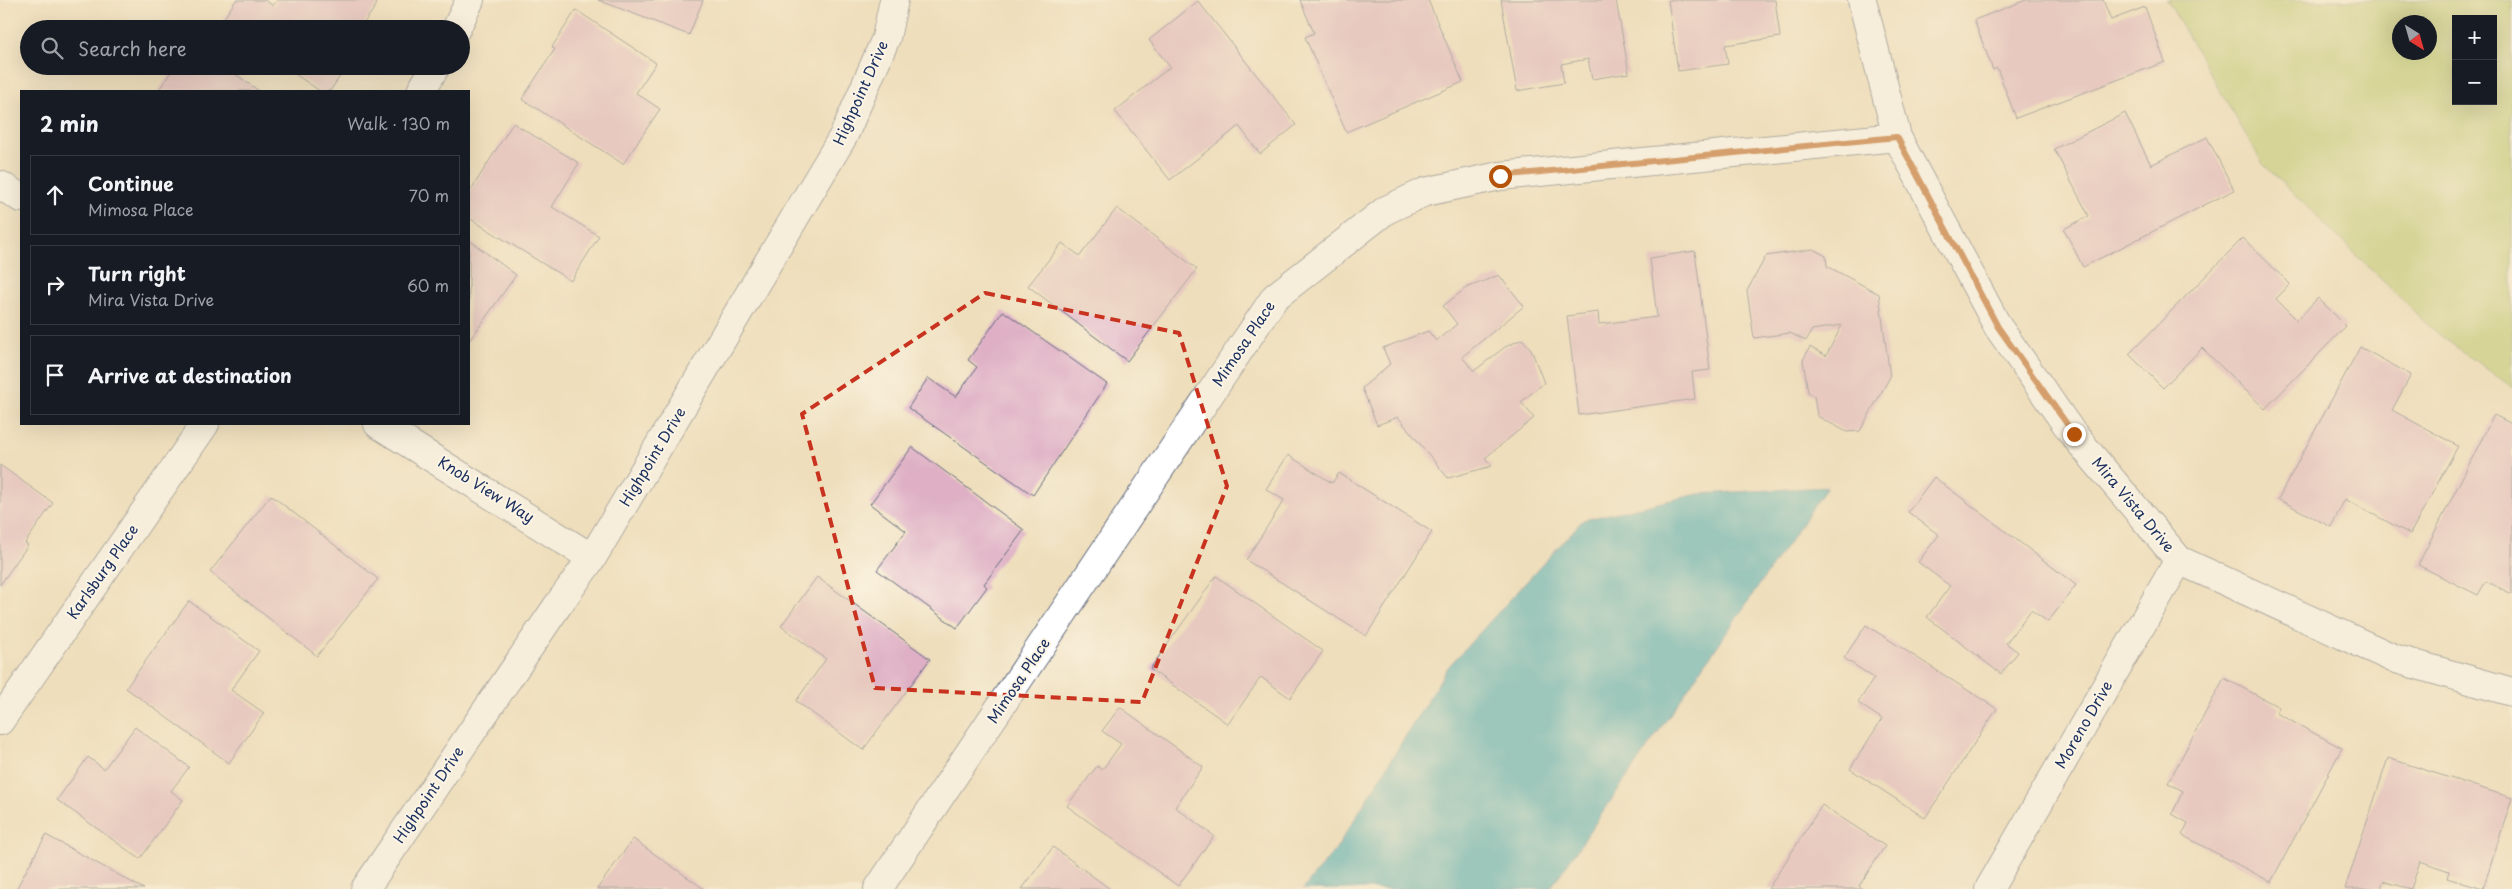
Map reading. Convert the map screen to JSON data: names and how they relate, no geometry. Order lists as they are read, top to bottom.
{
  "streets": {
    "street": [
      "Highpoint Drive",
      "Mimosa Place",
      "Knob View Way",
      "Mira Vista Drive",
      "Karlsburg Place",
      "Moreno Drive"
    ]
  },
  "crossings": [
    ["Highpoint Drive", "Knob View Way"],
    ["Mimosa Place", "Mira Vista Drive"],
    ["Mira Vista Drive", "Moreno Drive"]
  ],
  "north": "bottom right",
  "page": {
    "map_buttons": ["+", "−"],
    "search": "Search here",
    "heading": ["2 min", "Walk · 130 m"],
    "list": [
      ["Continue", "Mimosa Place", "70 m"],
      ["Turn right", "Mira Vista Drive", "60 m"],
      "Arrive at destination"
    ]
  }
}
